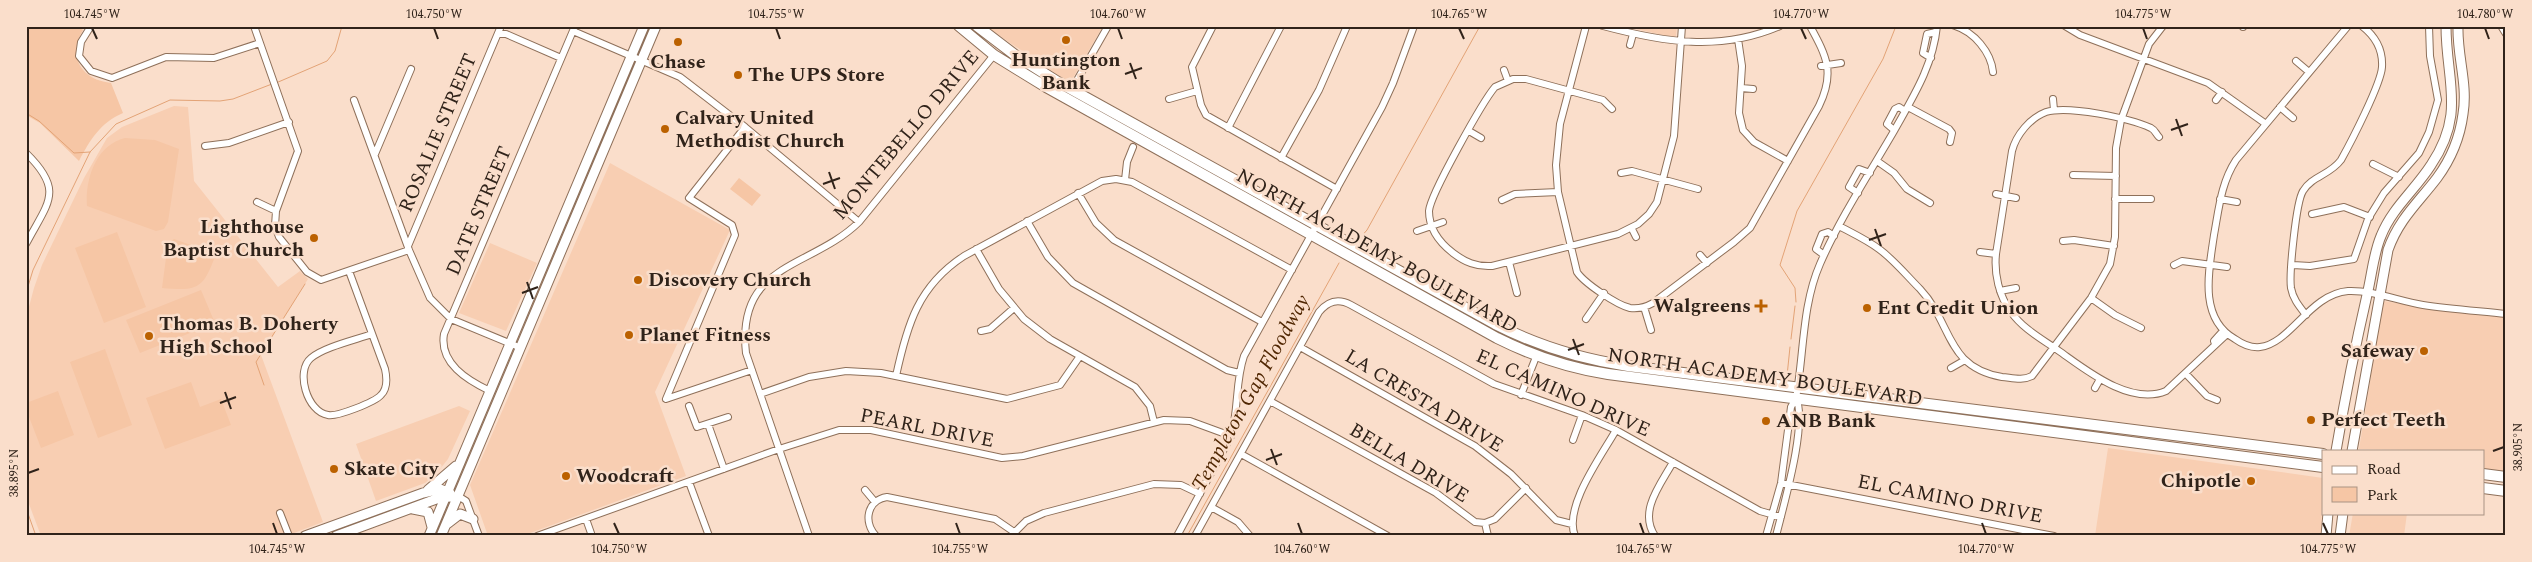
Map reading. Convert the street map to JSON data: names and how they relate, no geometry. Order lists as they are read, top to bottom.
{
  "streets": {
    "highway": ["NORTH ACADEMY BOULEVARD"],
    "street": [
      "ROSALIE STREET",
      "MONTEBELLO DRIVE",
      "DATE STREET",
      "EL CAMINO DRIVE",
      "LA CRESTA DRIVE",
      "PEARL DRIVE",
      "BELLA DRIVE"
    ]
  },
  "crossings": [
    ["MONTEBELLO DRIVE", "NORTH ACADEMY BOULEVARD"],
    ["MONTEBELLO DRIVE", "PEARL DRIVE"],
    ["EL CAMINO DRIVE", "LA CRESTA DRIVE"],
    ["LA CRESTA DRIVE", "BELLA DRIVE"]
  ],
  "water": ["Templeton Gap Floodway"],
  "places": {
    "other": [
      "Huntington Bank",
      "Chase",
      "The UPS Store",
      "Calvary United Methodist Church",
      "Lighthouse Baptist Church",
      "Discovery Church",
      "Ent Credit Union",
      "Planet Fitness",
      "Thomas B. Doherty High School",
      "Safeway",
      "Perfect Teeth",
      "ANB Bank",
      "Skate City",
      "Woodcraft",
      "Chipotle"
    ],
    "health": ["Walgreens"]
  },
  "legend": ["Road", "Park"],
  "coordinates": [
    "104.745°W",
    "104.750°W",
    "104.755°W",
    "104.760°W",
    "104.765°W",
    "104.770°W",
    "104.775°W",
    "104.780°W",
    "38.905°N",
    "38.895°N"
  ]
}
